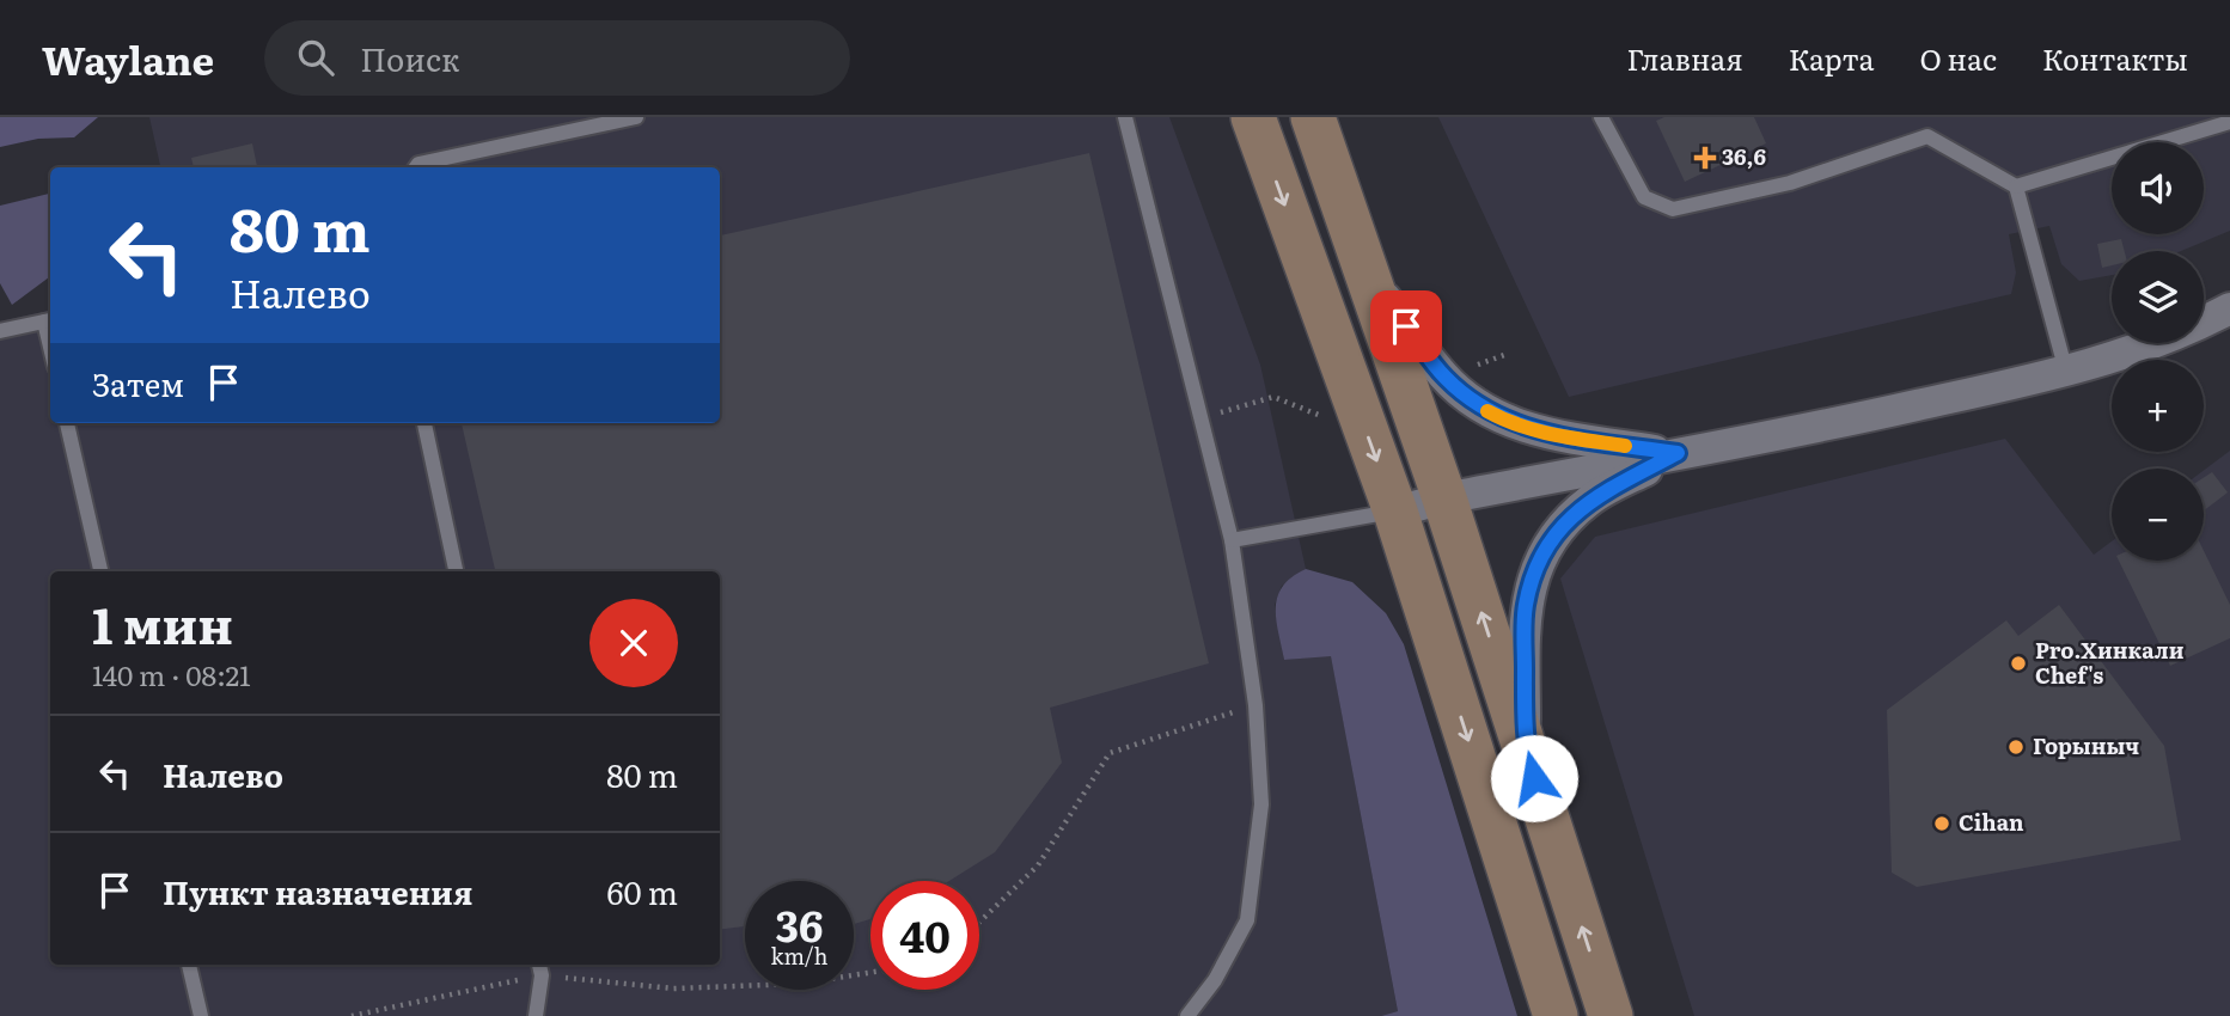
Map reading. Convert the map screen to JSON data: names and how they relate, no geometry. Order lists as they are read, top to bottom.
{
  "places": {
    "health": ["36,6"],
    "other": ["Pro.Хинкали Chef's", "Горыныч", "Cihan"]
  },
  "page": {
    "header": "Waylane",
    "search": "Поиск",
    "nav": [
      "Главная",
      "Карта",
      "О нас",
      "Контакты"
    ],
    "map_buttons": ["+", "−"],
    "turn": ["80 m", "Налево"],
    "then": "Затем",
    "heading": ["1 мин", "140 m · 08:21"],
    "list": [
      {
        "name": "Налево",
        "value": "80 m"
      },
      {
        "name": "Пункт назначения",
        "value": "60 m"
      }
    ],
    "speed": "36 km/h",
    "limit": "40"
  }
}
